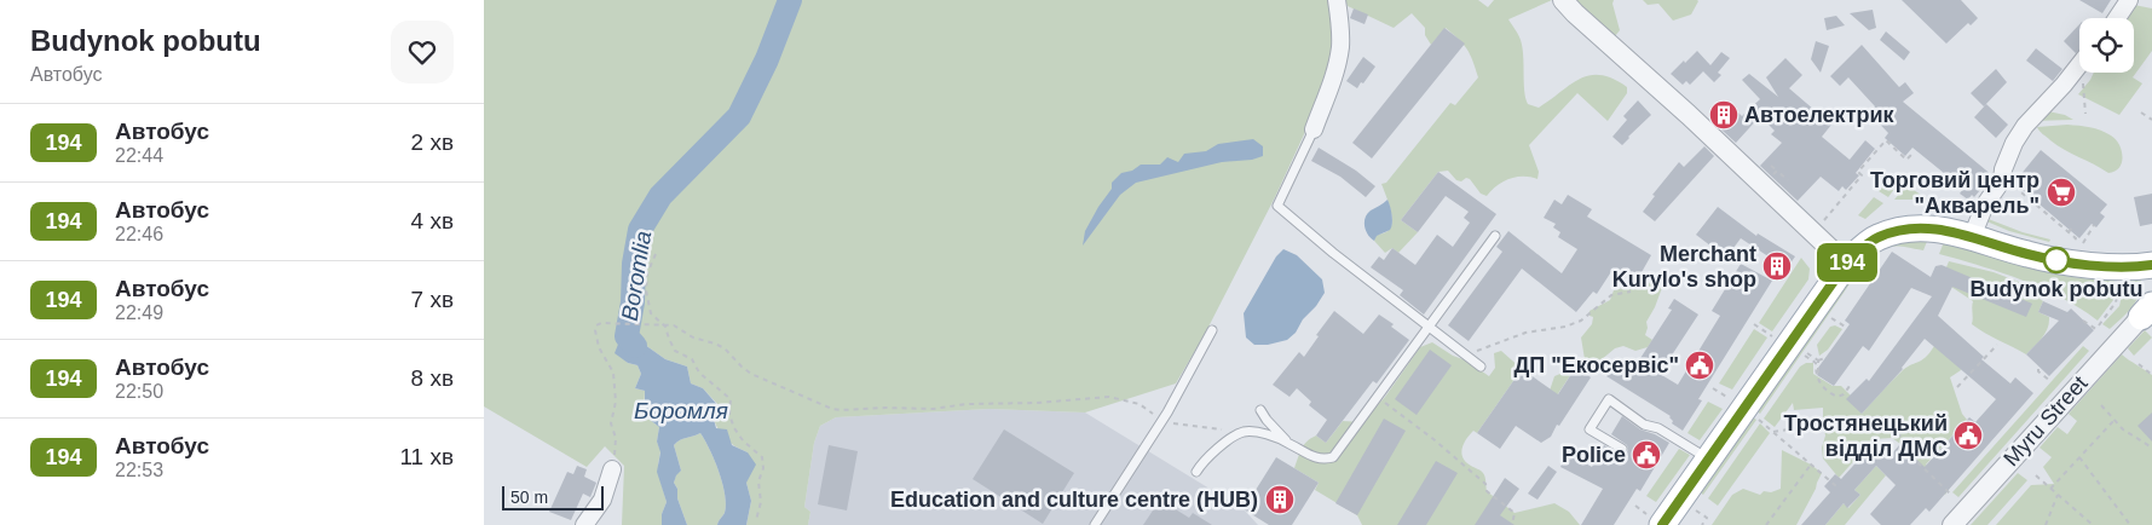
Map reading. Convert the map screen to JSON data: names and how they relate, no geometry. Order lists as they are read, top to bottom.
{
  "streets": {
    "street": ["Myru Street"]
  },
  "water": ["Boromlia", "Боромля"],
  "places": {
    "building": ["Автоелектрик", "Merchant Kurylo's shop", "Education and culture centre (HUB)"],
    "supermarket": ["Торговий центр \"Акварель\""],
    "other": ["Budynok pobutu"],
    "public building": ["ДП \"Екосервіс\"", "Тростянецький відділ ДМС", "Police"]
  },
  "lines": ["bus line 194"],
  "scale_bar": "50 m",
  "page": {
    "heading": ["Budynok pobutu", "Автобус"],
    "on_map": "194",
    "list": [
      {
        "mark": "194",
        "name": "Автобус",
        "note": "22:44",
        "value": "2 хв"
      },
      {
        "mark": "194",
        "name": "Автобус",
        "note": "22:46",
        "value": "4 хв"
      },
      {
        "mark": "194",
        "name": "Автобус",
        "note": "22:49",
        "value": "7 хв"
      },
      {
        "mark": "194",
        "name": "Автобус",
        "note": "22:50",
        "value": "8 хв"
      },
      {
        "mark": "194",
        "name": "Автобус",
        "note": "22:53",
        "value": "11 хв"
      }
    ],
    "scale": "50 m"
  }
}
